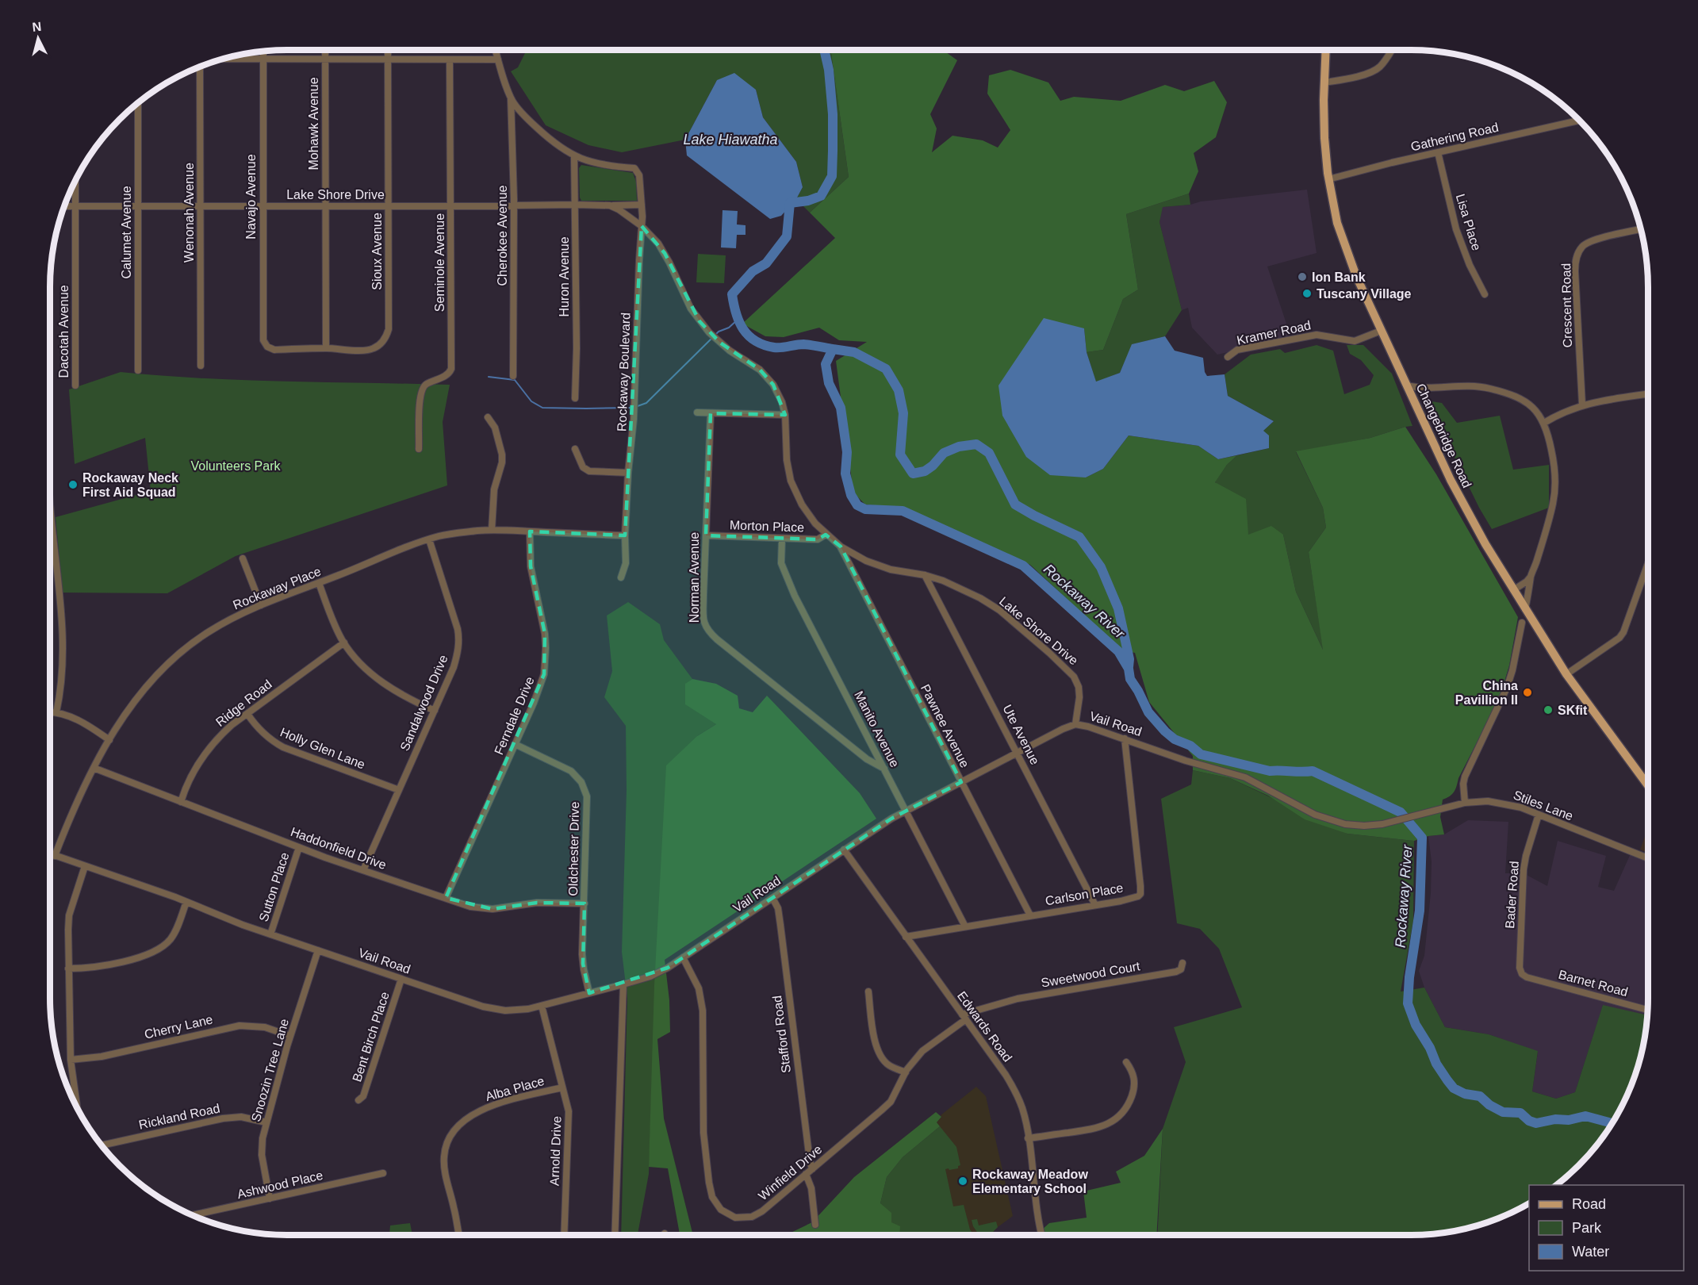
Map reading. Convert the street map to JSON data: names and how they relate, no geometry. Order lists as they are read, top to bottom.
{
  "streets": {
    "main road": ["Changebridge Road"],
    "street": [
      "Mohawk Avenue",
      "Gathering Road",
      "Lake Shore Drive",
      "Navajo Avenue",
      "Wenonah Avenue",
      "Lisa Place",
      "Calumet Avenue",
      "Cherokee Avenue",
      "Sioux Avenue",
      "Seminole Avenue",
      "Huron Avenue",
      "Crescent Road",
      "Dacotah Avenue",
      "Kramer Road",
      "Rockaway Boulevard",
      "Morton Place",
      "Norman Avenue",
      "Rockaway Place",
      "Ridge Road",
      "Sandalwood Drive",
      "Ferndale Drive",
      "Vail Road",
      "Pawnee Avenue",
      "Manito Avenue",
      "Ute Avenue",
      "Holly Glen Lane",
      "Stiles Lane",
      "Haddonfield Drive",
      "Oldchester Drive",
      "Sutton Place",
      "Carlson Place",
      "Bader Road",
      "Sweetwood Court",
      "Barnet Road",
      "Cherry Lane",
      "Edwards Road",
      "Stafford Road",
      "Bent Birch Place",
      "Snoozin Tree Lane",
      "Alba Place",
      "Rickland Road",
      "Arnold Drive",
      "Winfield Drive",
      "Ashwood Place"
    ]
  },
  "crossings": [
    ["Mohawk Avenue", "Lake Shore Drive"],
    ["Mohawk Avenue", "Sioux Avenue"],
    ["Gathering Road", "Lisa Place"],
    ["Gathering Road", "Changebridge Road"],
    ["Lake Shore Drive", "Navajo Avenue"],
    ["Lake Shore Drive", "Wenonah Avenue"],
    ["Lake Shore Drive", "Calumet Avenue"],
    ["Lake Shore Drive", "Cherokee Avenue"],
    ["Lake Shore Drive", "Sioux Avenue"],
    ["Lake Shore Drive", "Seminole Avenue"],
    ["Lake Shore Drive", "Huron Avenue"],
    ["Lake Shore Drive", "Dacotah Avenue"],
    ["Lake Shore Drive", "Rockaway Boulevard"],
    ["Lake Shore Drive", "Morton Place"],
    ["Lake Shore Drive", "Vail Road"],
    ["Lake Shore Drive", "Pawnee Avenue"],
    ["Lake Shore Drive", "Ute Avenue"],
    ["Navajo Avenue", "Sioux Avenue"],
    ["Huron Avenue", "Rockaway Boulevard"],
    ["Kramer Road", "Changebridge Road"],
    ["Rockaway Boulevard", "Rockaway Place"],
    ["Morton Place", "Norman Avenue"],
    ["Morton Place", "Manito Avenue"],
    ["Norman Avenue", "Manito Avenue"],
    ["Rockaway Place", "Sandalwood Drive"],
    ["Rockaway Place", "Ferndale Drive"],
    ["Rockaway Place", "Vail Road"],
    ["Rockaway Place", "Haddonfield Drive"],
    ["Ridge Road", "Holly Glen Lane"],
    ["Ridge Road", "Haddonfield Drive"],
    ["Sandalwood Drive", "Holly Glen Lane"],
    ["Sandalwood Drive", "Haddonfield Drive"],
    ["Ferndale Drive", "Haddonfield Drive"],
    ["Ferndale Drive", "Oldchester Drive"],
    ["Vail Road", "Pawnee Avenue"],
    ["Vail Road", "Manito Avenue"],
    ["Vail Road", "Ute Avenue"],
    ["Vail Road", "Stiles Lane"],
    ["Vail Road", "Oldchester Drive"],
    ["Vail Road", "Sutton Place"],
    ["Vail Road", "Carlson Place"],
    ["Vail Road", "Edwards Road"],
    ["Vail Road", "Stafford Road"],
    ["Vail Road", "Bent Birch Place"],
    ["Vail Road", "Snoozin Tree Lane"],
    ["Vail Road", "Arnold Drive"],
    ["Vail Road", "Winfield Drive"],
    ["Pawnee Avenue", "Carlson Place"],
    ["Manito Avenue", "Carlson Place"],
    ["Ute Avenue", "Carlson Place"],
    ["Stiles Lane", "Bader Road"],
    ["Haddonfield Drive", "Oldchester Drive"],
    ["Haddonfield Drive", "Sutton Place"],
    ["Carlson Place", "Edwards Road"],
    ["Bader Road", "Barnet Road"],
    ["Sweetwood Court", "Winfield Drive"],
    ["Cherry Lane", "Snoozin Tree Lane"],
    ["Edwards Road", "Winfield Drive"],
    ["Stafford Road", "Winfield Drive"],
    ["Snoozin Tree Lane", "Rickland Road"],
    ["Snoozin Tree Lane", "Ashwood Place"],
    ["Alba Place", "Arnold Drive"]
  ],
  "water": ["Lake Hiawatha", "Rockaway River"],
  "parks": ["Volunteers Park"],
  "places": [
    "Ion Bank",
    "Tuscany Village",
    "Rockaway Neck First Aid Squad",
    "China Pavillion II",
    "SKfit",
    "Rockaway Meadow Elementary School"
  ],
  "legend": ["Road", "Park", "Water"],
  "north": "top"
}
